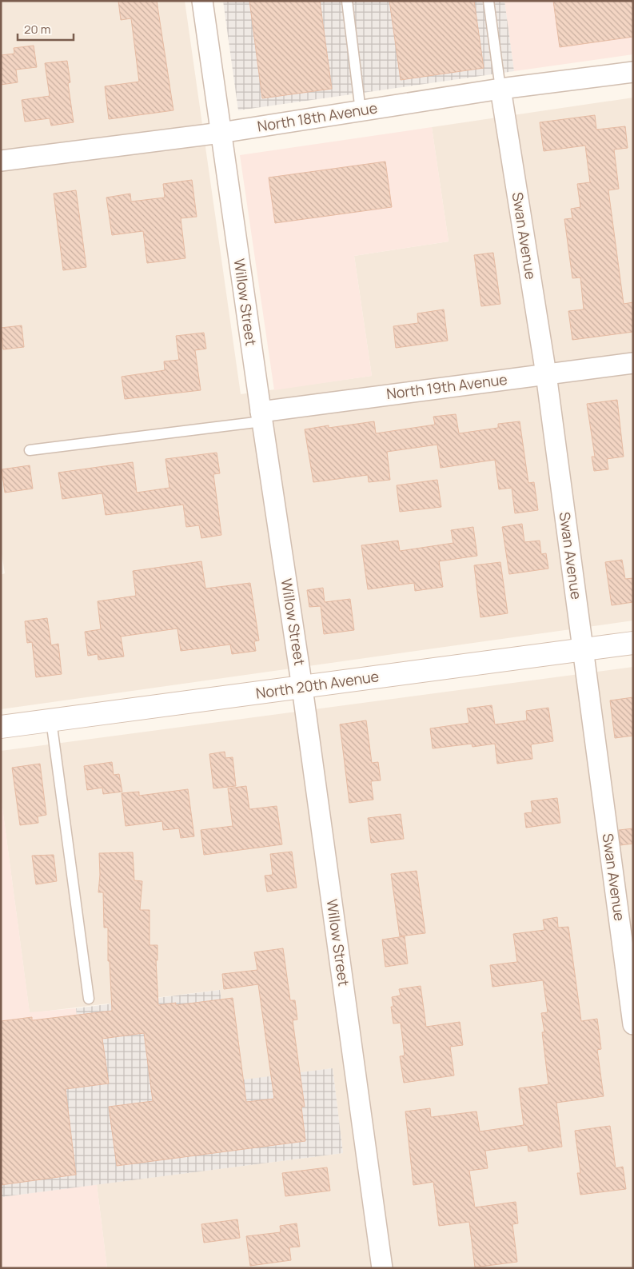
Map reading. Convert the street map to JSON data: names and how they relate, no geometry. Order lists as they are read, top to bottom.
{
  "streets": {
    "street": [
      "North 18th Avenue",
      "Swan Avenue",
      "Willow Street",
      "North 19th Avenue",
      "North 20th Avenue"
    ]
  },
  "crossings": [
    ["North 18th Avenue", "Swan Avenue"],
    ["North 18th Avenue", "Willow Street"],
    ["Swan Avenue", "North 19th Avenue"],
    ["Swan Avenue", "North 20th Avenue"],
    ["Willow Street", "North 19th Avenue"],
    ["Willow Street", "North 20th Avenue"]
  ],
  "scale_bar": "20 m"
}
